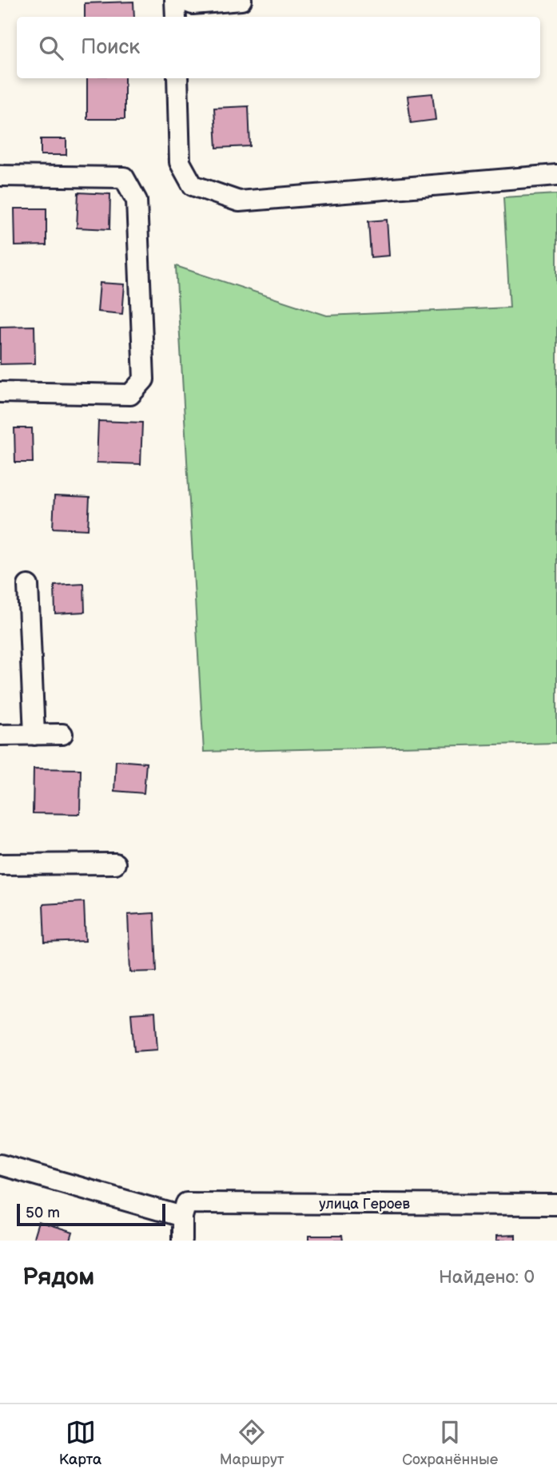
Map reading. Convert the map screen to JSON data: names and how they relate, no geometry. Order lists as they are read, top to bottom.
{
  "streets": {
    "street": ["улица Героев"]
  },
  "scale_bar": "50 m",
  "page": {
    "search": "Поиск",
    "scale": "50 m",
    "heading": ["Рядом", "Найдено: 0"],
    "nav": ["Карта", "Маршрут", "Сохранённые"]
  }
}
